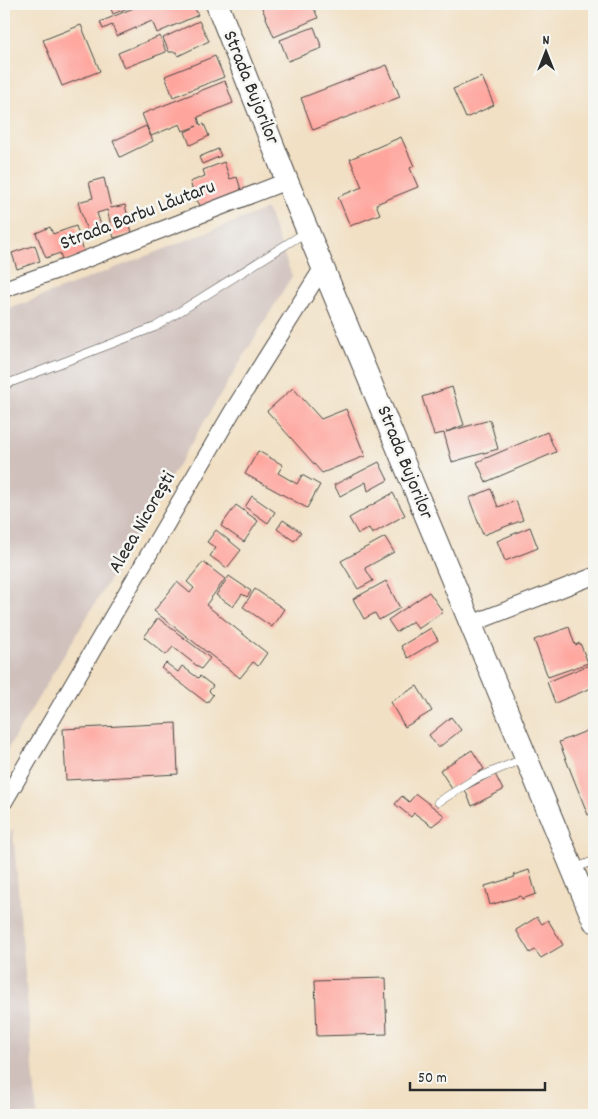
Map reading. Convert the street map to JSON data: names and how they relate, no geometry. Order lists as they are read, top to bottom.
{
  "streets": {
    "main road": ["Strada Bujorilor"],
    "street": ["Strada Barbu Lăutaru", "Aleea Nicorești"]
  },
  "crossings": [
    ["Strada Bujorilor", "Strada Barbu Lăutaru"],
    ["Strada Bujorilor", "Aleea Nicorești"]
  ],
  "scale_bar": "50 m",
  "north": "top"
}
